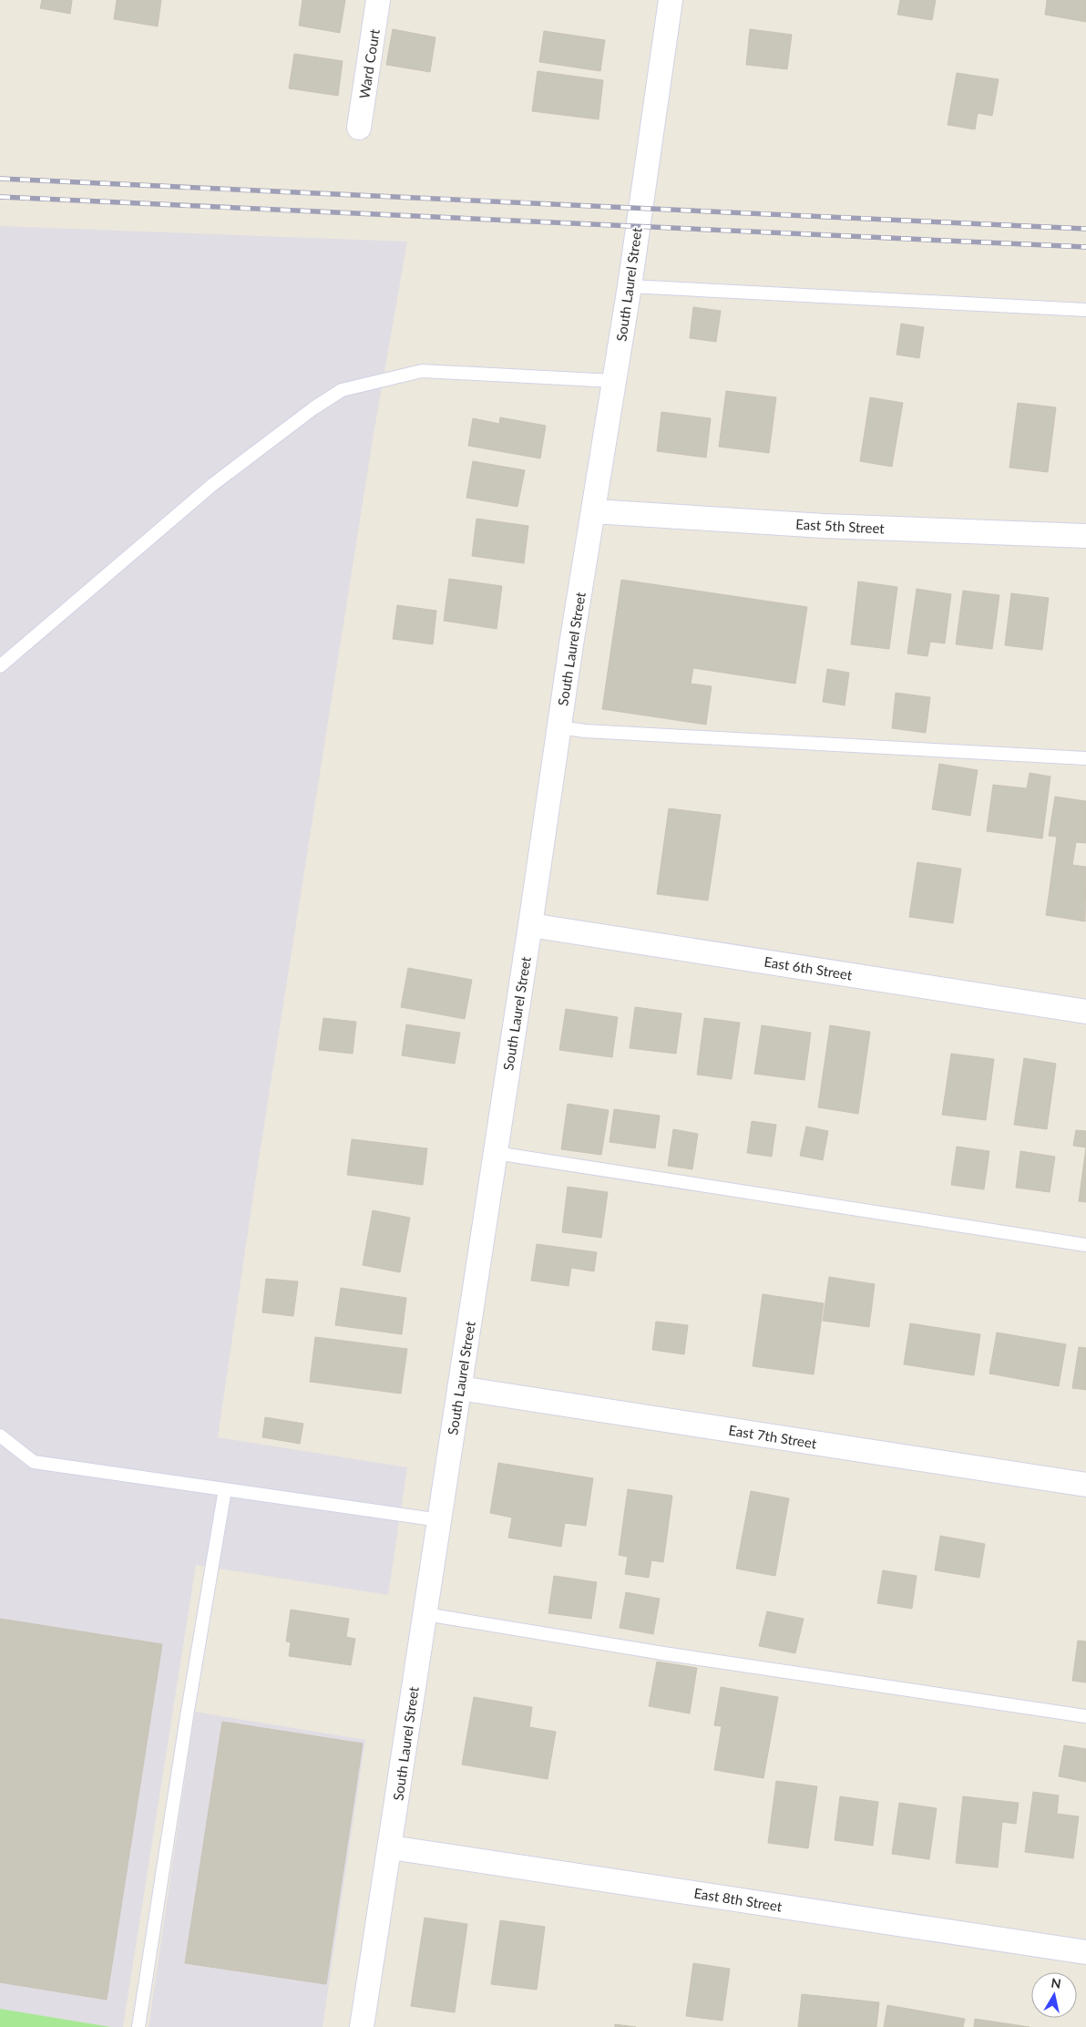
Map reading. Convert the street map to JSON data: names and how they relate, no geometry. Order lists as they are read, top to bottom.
{
  "streets": {
    "street": [
      "Ward Court",
      "South Laurel Street",
      "East 5th Street",
      "East 6th Street",
      "East 7th Street",
      "East 8th Street"
    ]
  },
  "crossings": [
    ["South Laurel Street", "East 5th Street"],
    ["South Laurel Street", "East 6th Street"],
    ["South Laurel Street", "East 7th Street"],
    ["South Laurel Street", "East 8th Street"]
  ],
  "north": "top"
}
